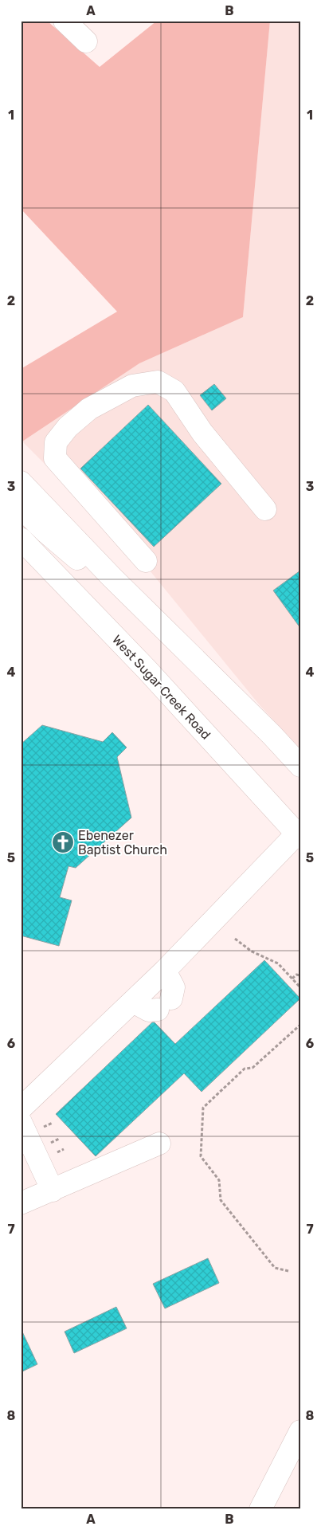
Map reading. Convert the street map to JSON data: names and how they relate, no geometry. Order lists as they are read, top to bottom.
{
  "streets": {
    "main road": ["West Sugar Creek Road"]
  },
  "places": {
    "church": ["Ebenezer Baptist Church"]
  },
  "grid": {
    "columns": ["A", "B"],
    "rows": [
      "1",
      "2",
      "3",
      "4",
      "5",
      "6",
      "7",
      "8"
    ]
  }
}
